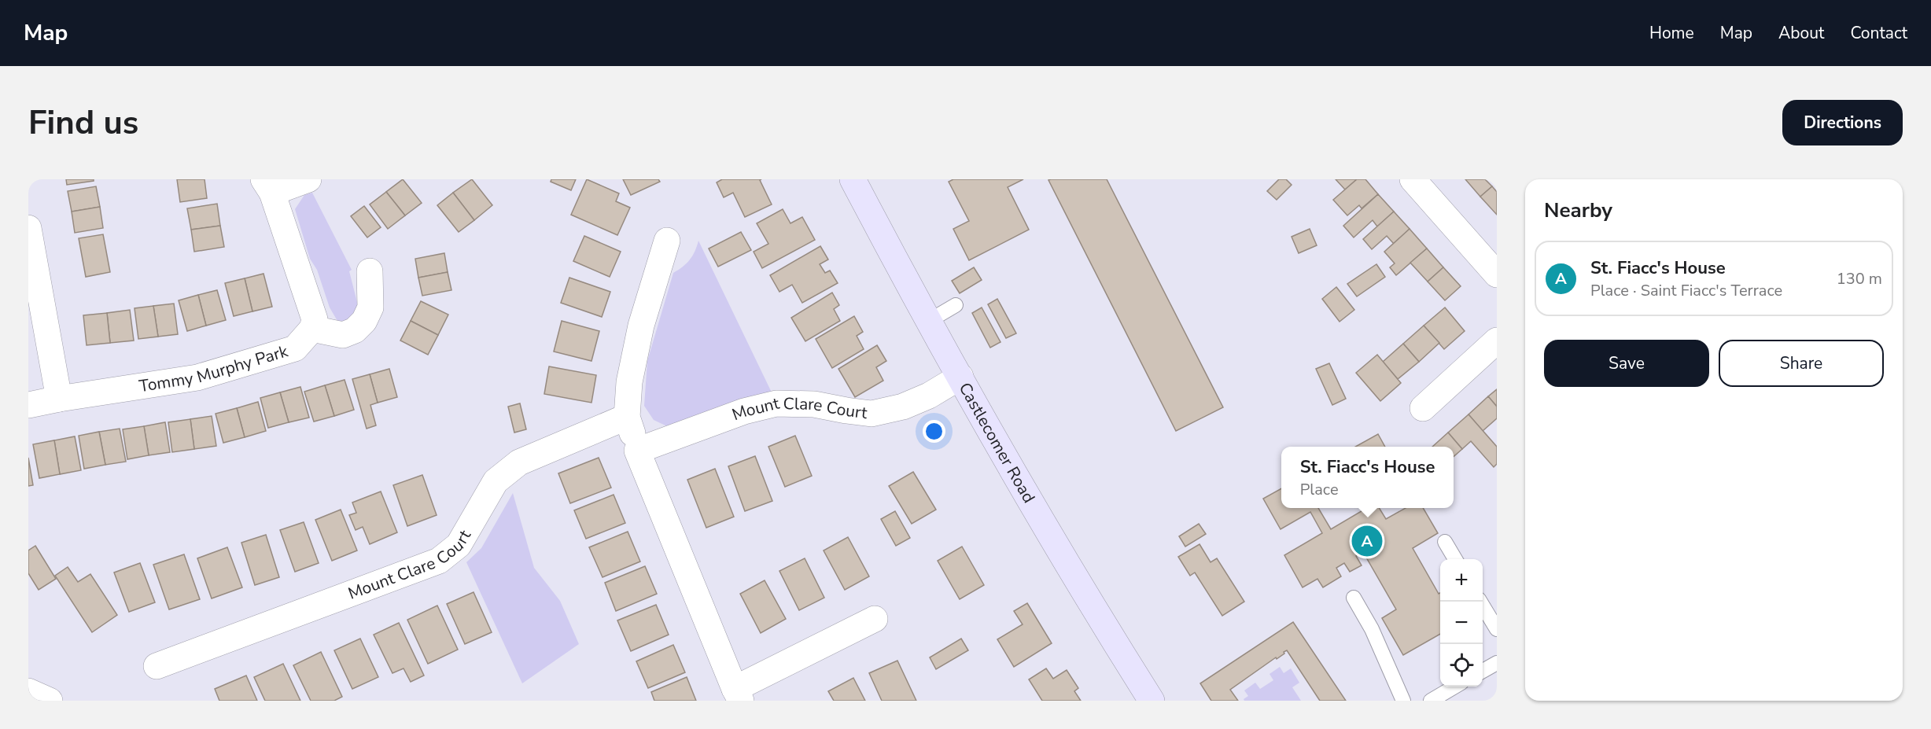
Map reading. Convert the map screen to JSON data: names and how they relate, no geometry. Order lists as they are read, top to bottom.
{
  "streets": {
    "main road": ["Castlecomer Road"],
    "street": ["Tommy Murphy Park", "Mount Clare Court"]
  },
  "crossings": [
    ["Mount Clare Court", "Castlecomer Road"]
  ],
  "page": {
    "header": "Map",
    "nav": [
      "Home",
      "Map",
      "About",
      "Contact"
    ],
    "buttons": [
      "Directions",
      ["Save", "Share"]
    ],
    "title": "Find us",
    "heading": "Nearby",
    "list": [
      {
        "mark": "A",
        "name": "St. Fiacc's House",
        "note": "Place · Saint Fiacc's Terrace",
        "value": "130 m"
      }
    ],
    "popup": ["St. Fiacc's House", "Place"],
    "pins": "A",
    "map_buttons": ["+", "−"]
  }
}
